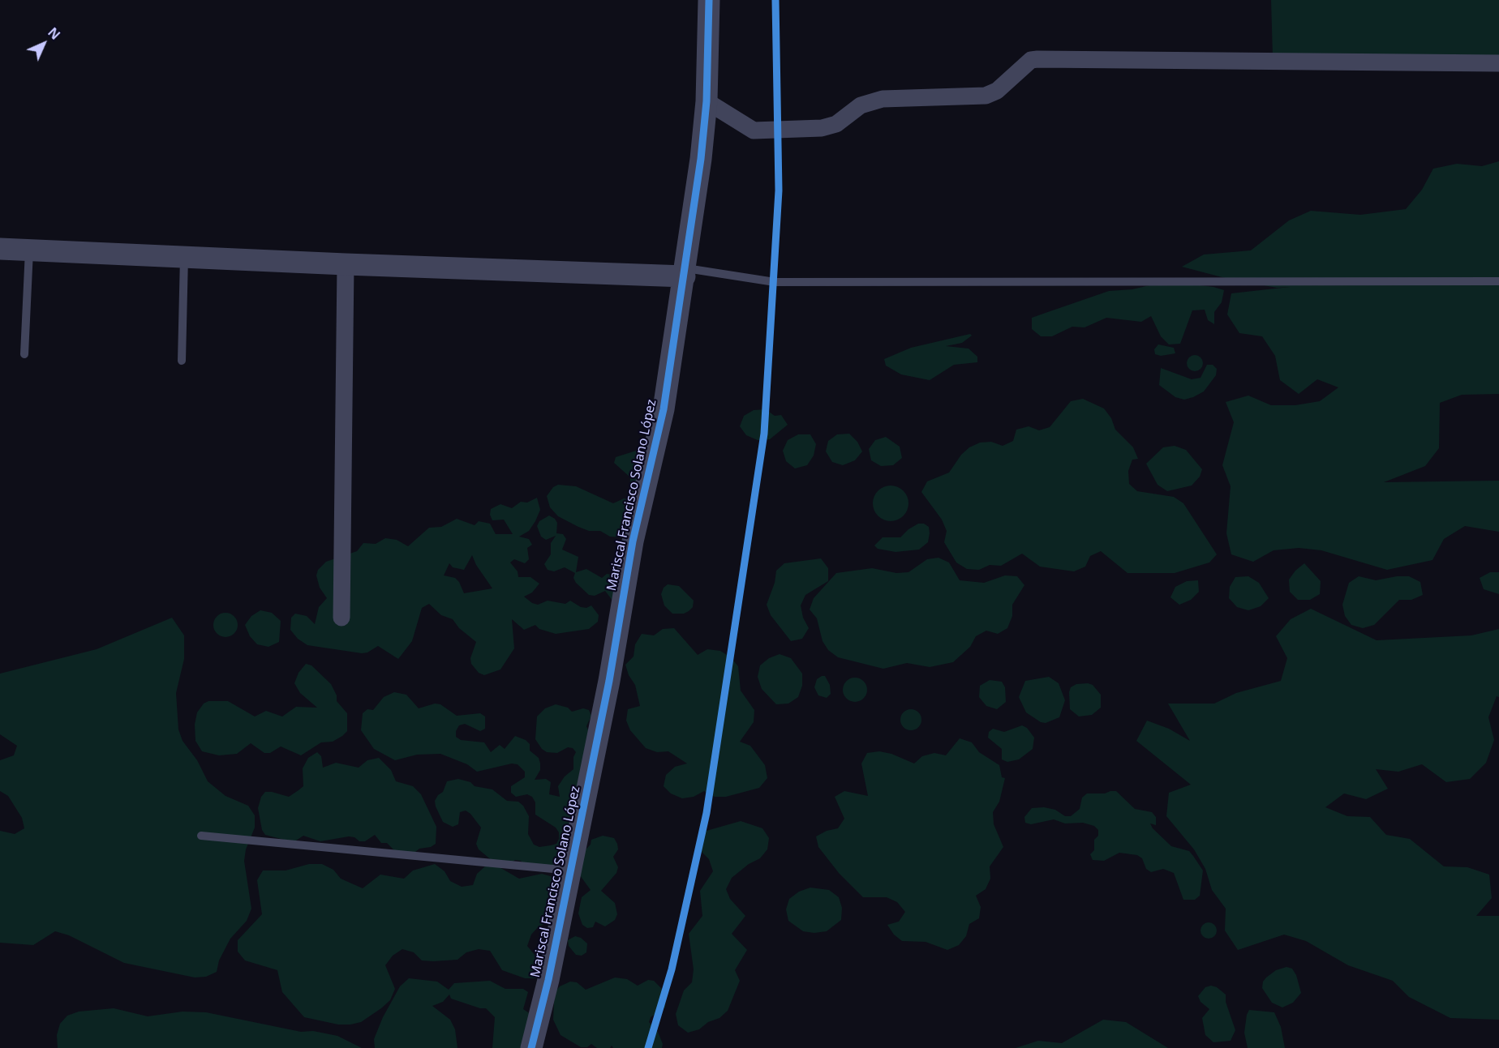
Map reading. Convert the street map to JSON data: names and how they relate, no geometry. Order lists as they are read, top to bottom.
{
  "streets": {
    "street": ["Mariscal Francisco Solano López"]
  },
  "north": "top right"
}
